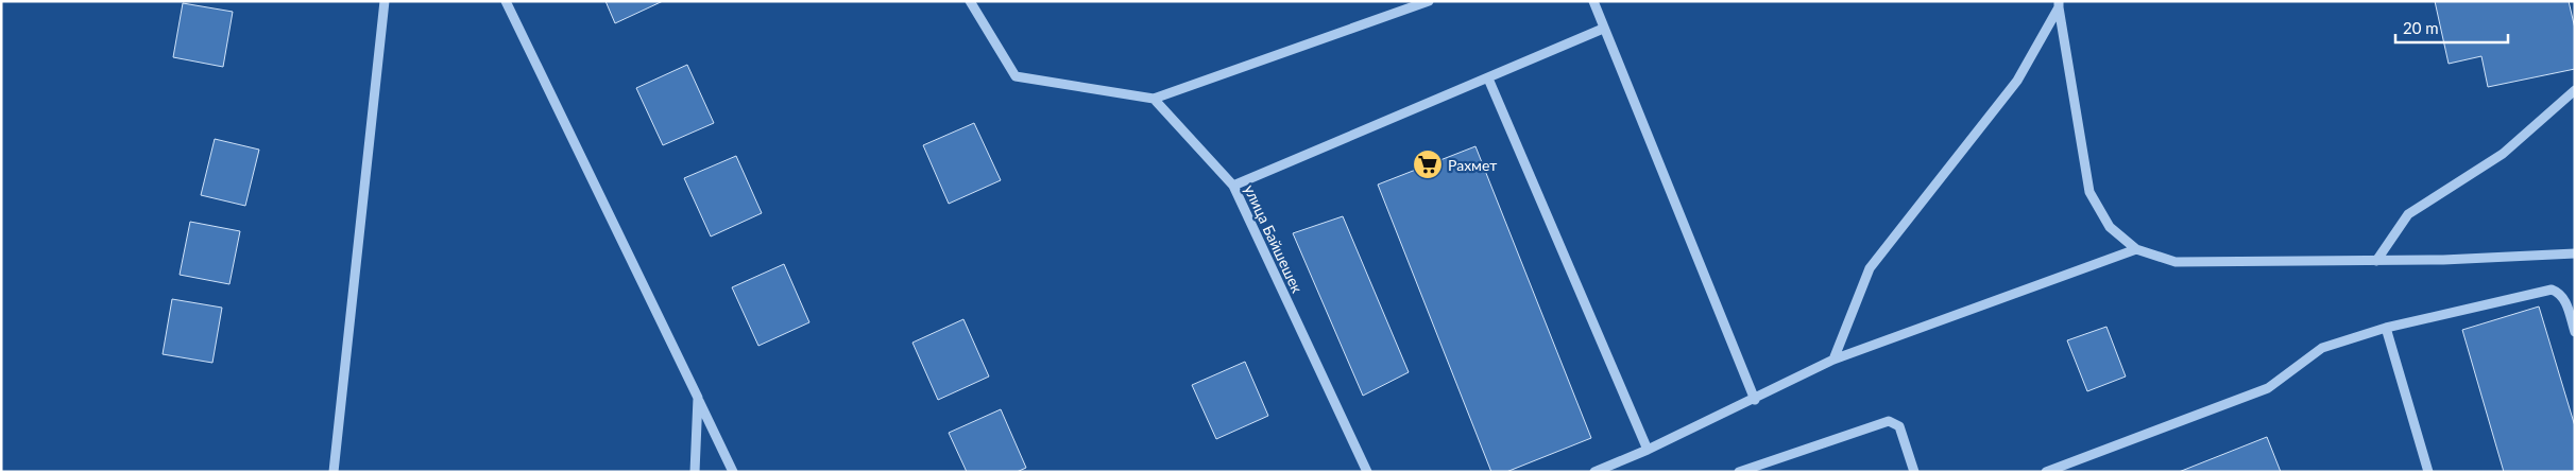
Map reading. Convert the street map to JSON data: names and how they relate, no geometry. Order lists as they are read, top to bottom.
{
  "streets": {
    "street": ["улица Байшешек"]
  },
  "places": {
    "supermarket": ["Рахмет"]
  },
  "scale_bar": "20 m"
}
